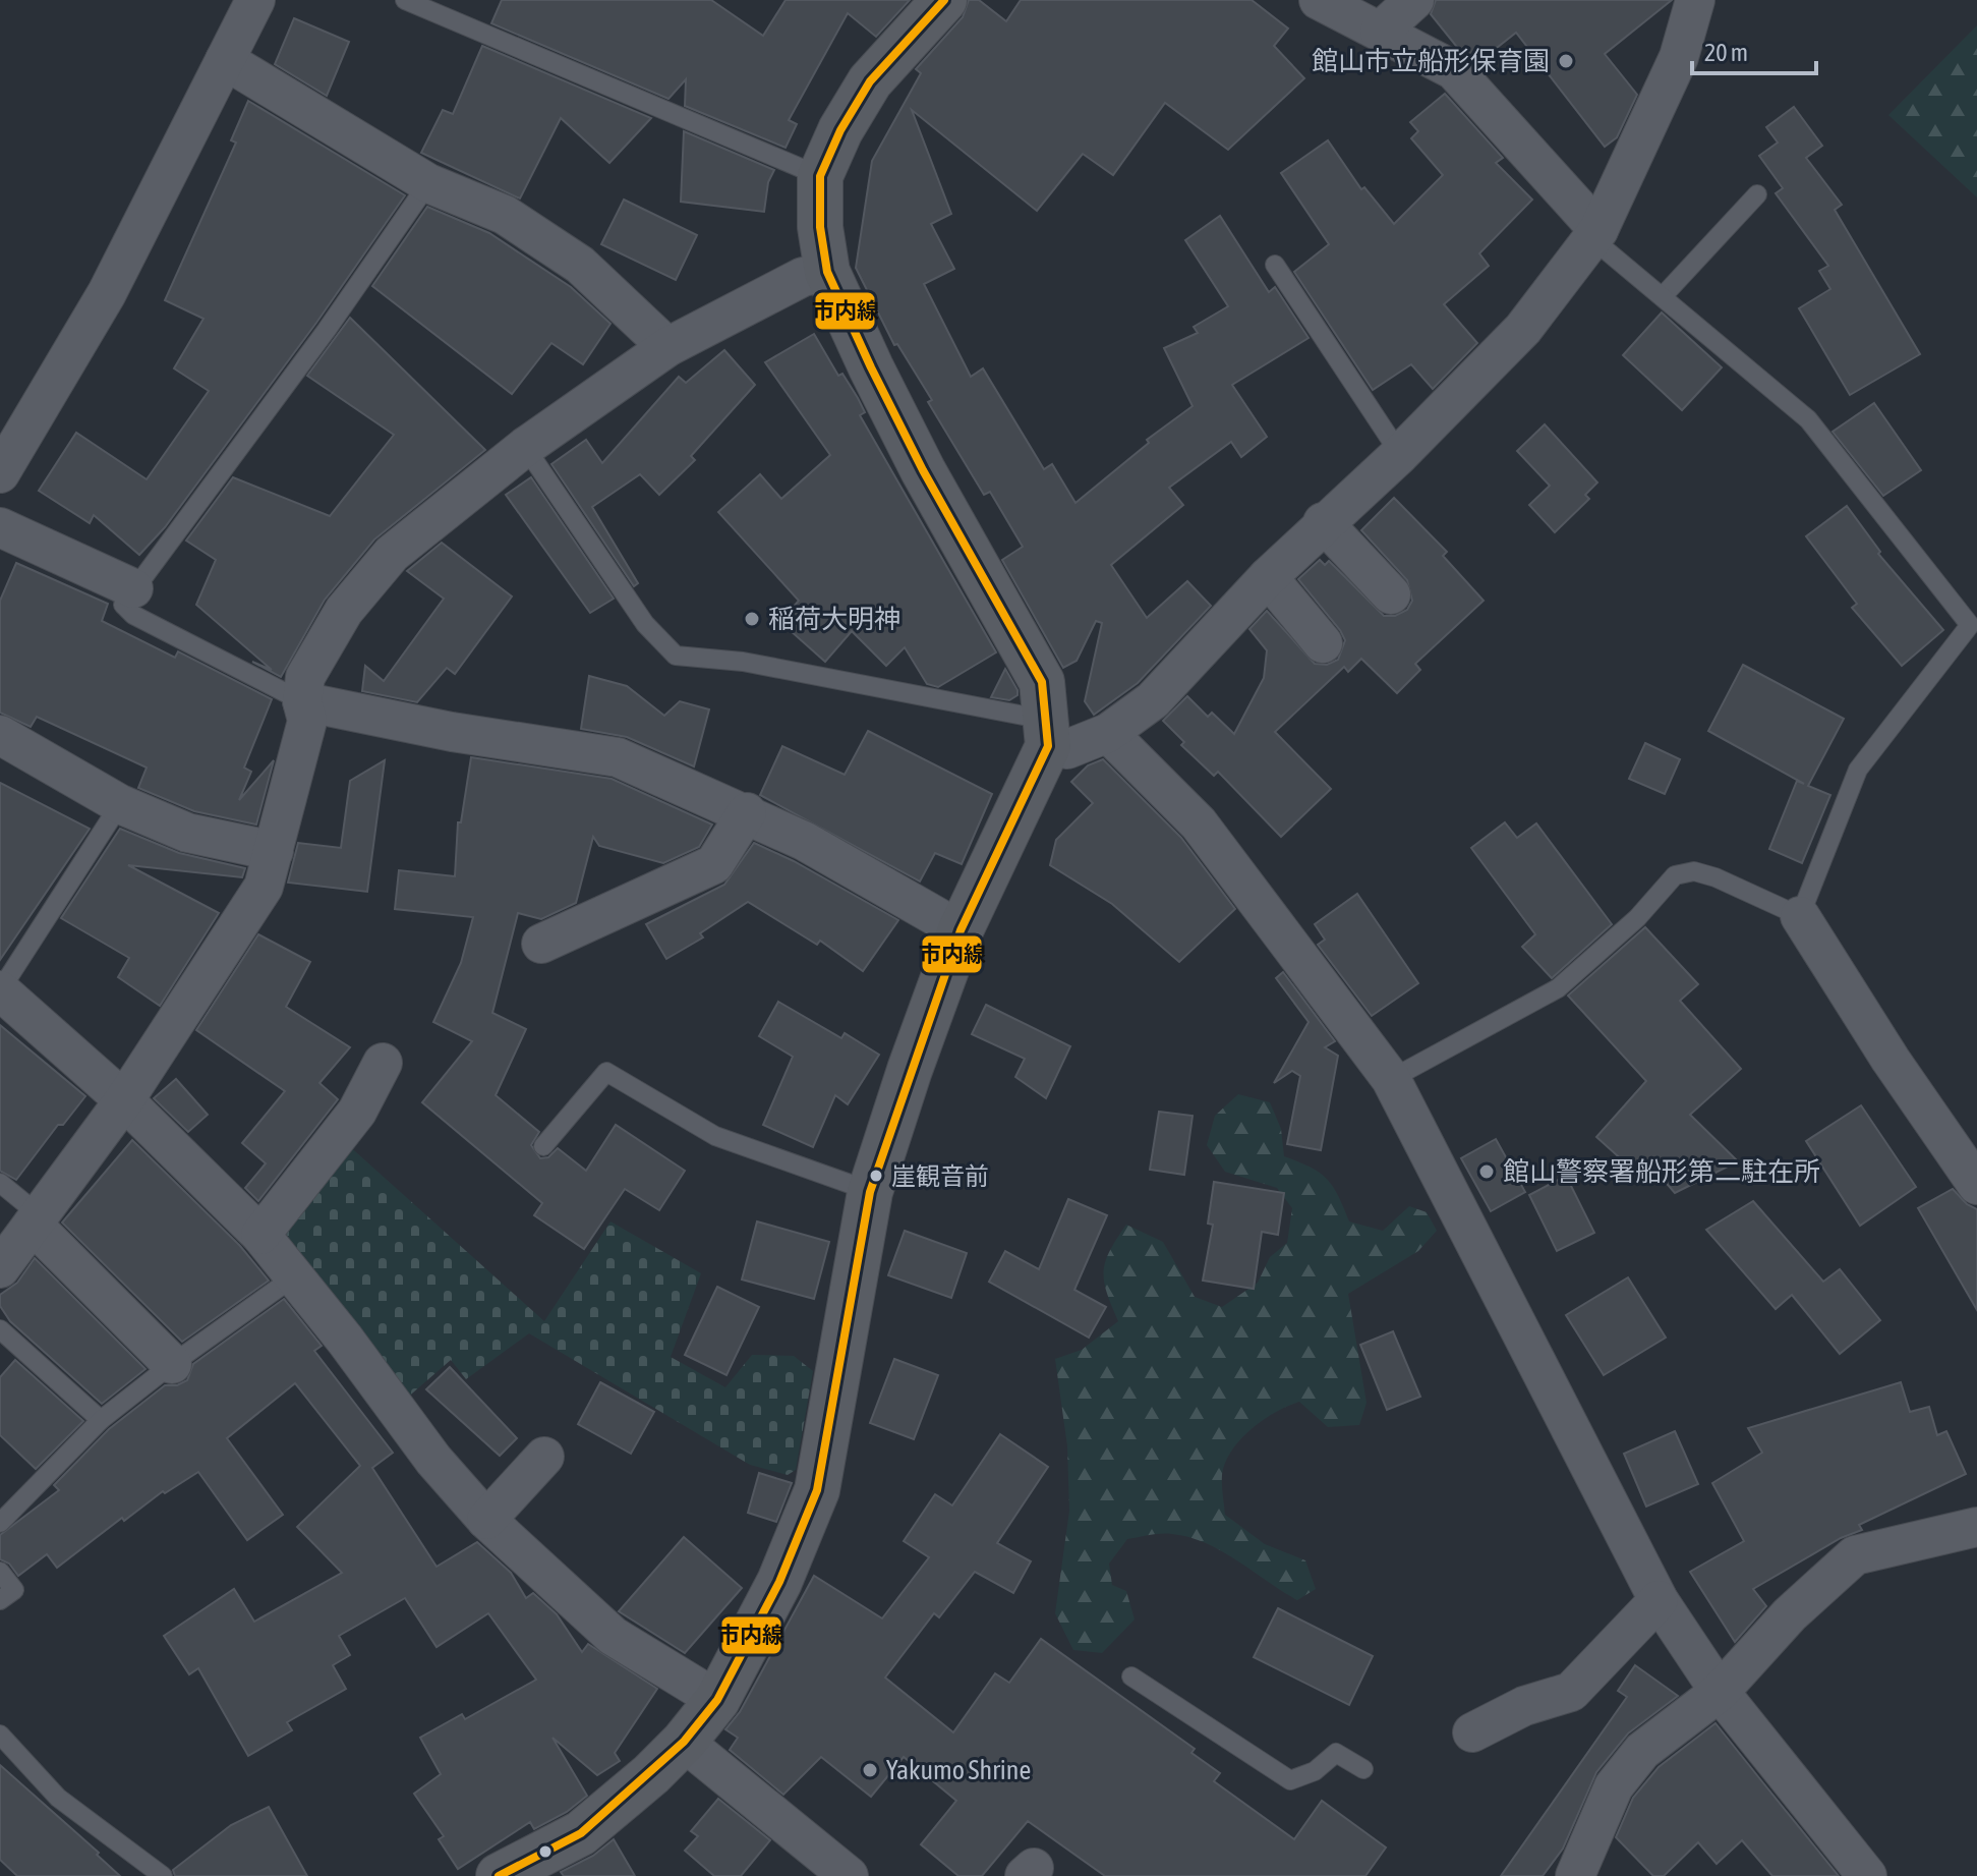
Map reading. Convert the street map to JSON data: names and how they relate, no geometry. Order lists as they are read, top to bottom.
{
  "places": [
    "館山市立船形保育園",
    "稲荷大明神",
    "館山警察署船形第二駐在所",
    "崖観音前",
    "Yakumo Shrine"
  ],
  "lines": ["transit line 市内線"],
  "scale_bar": "20 m"
}
